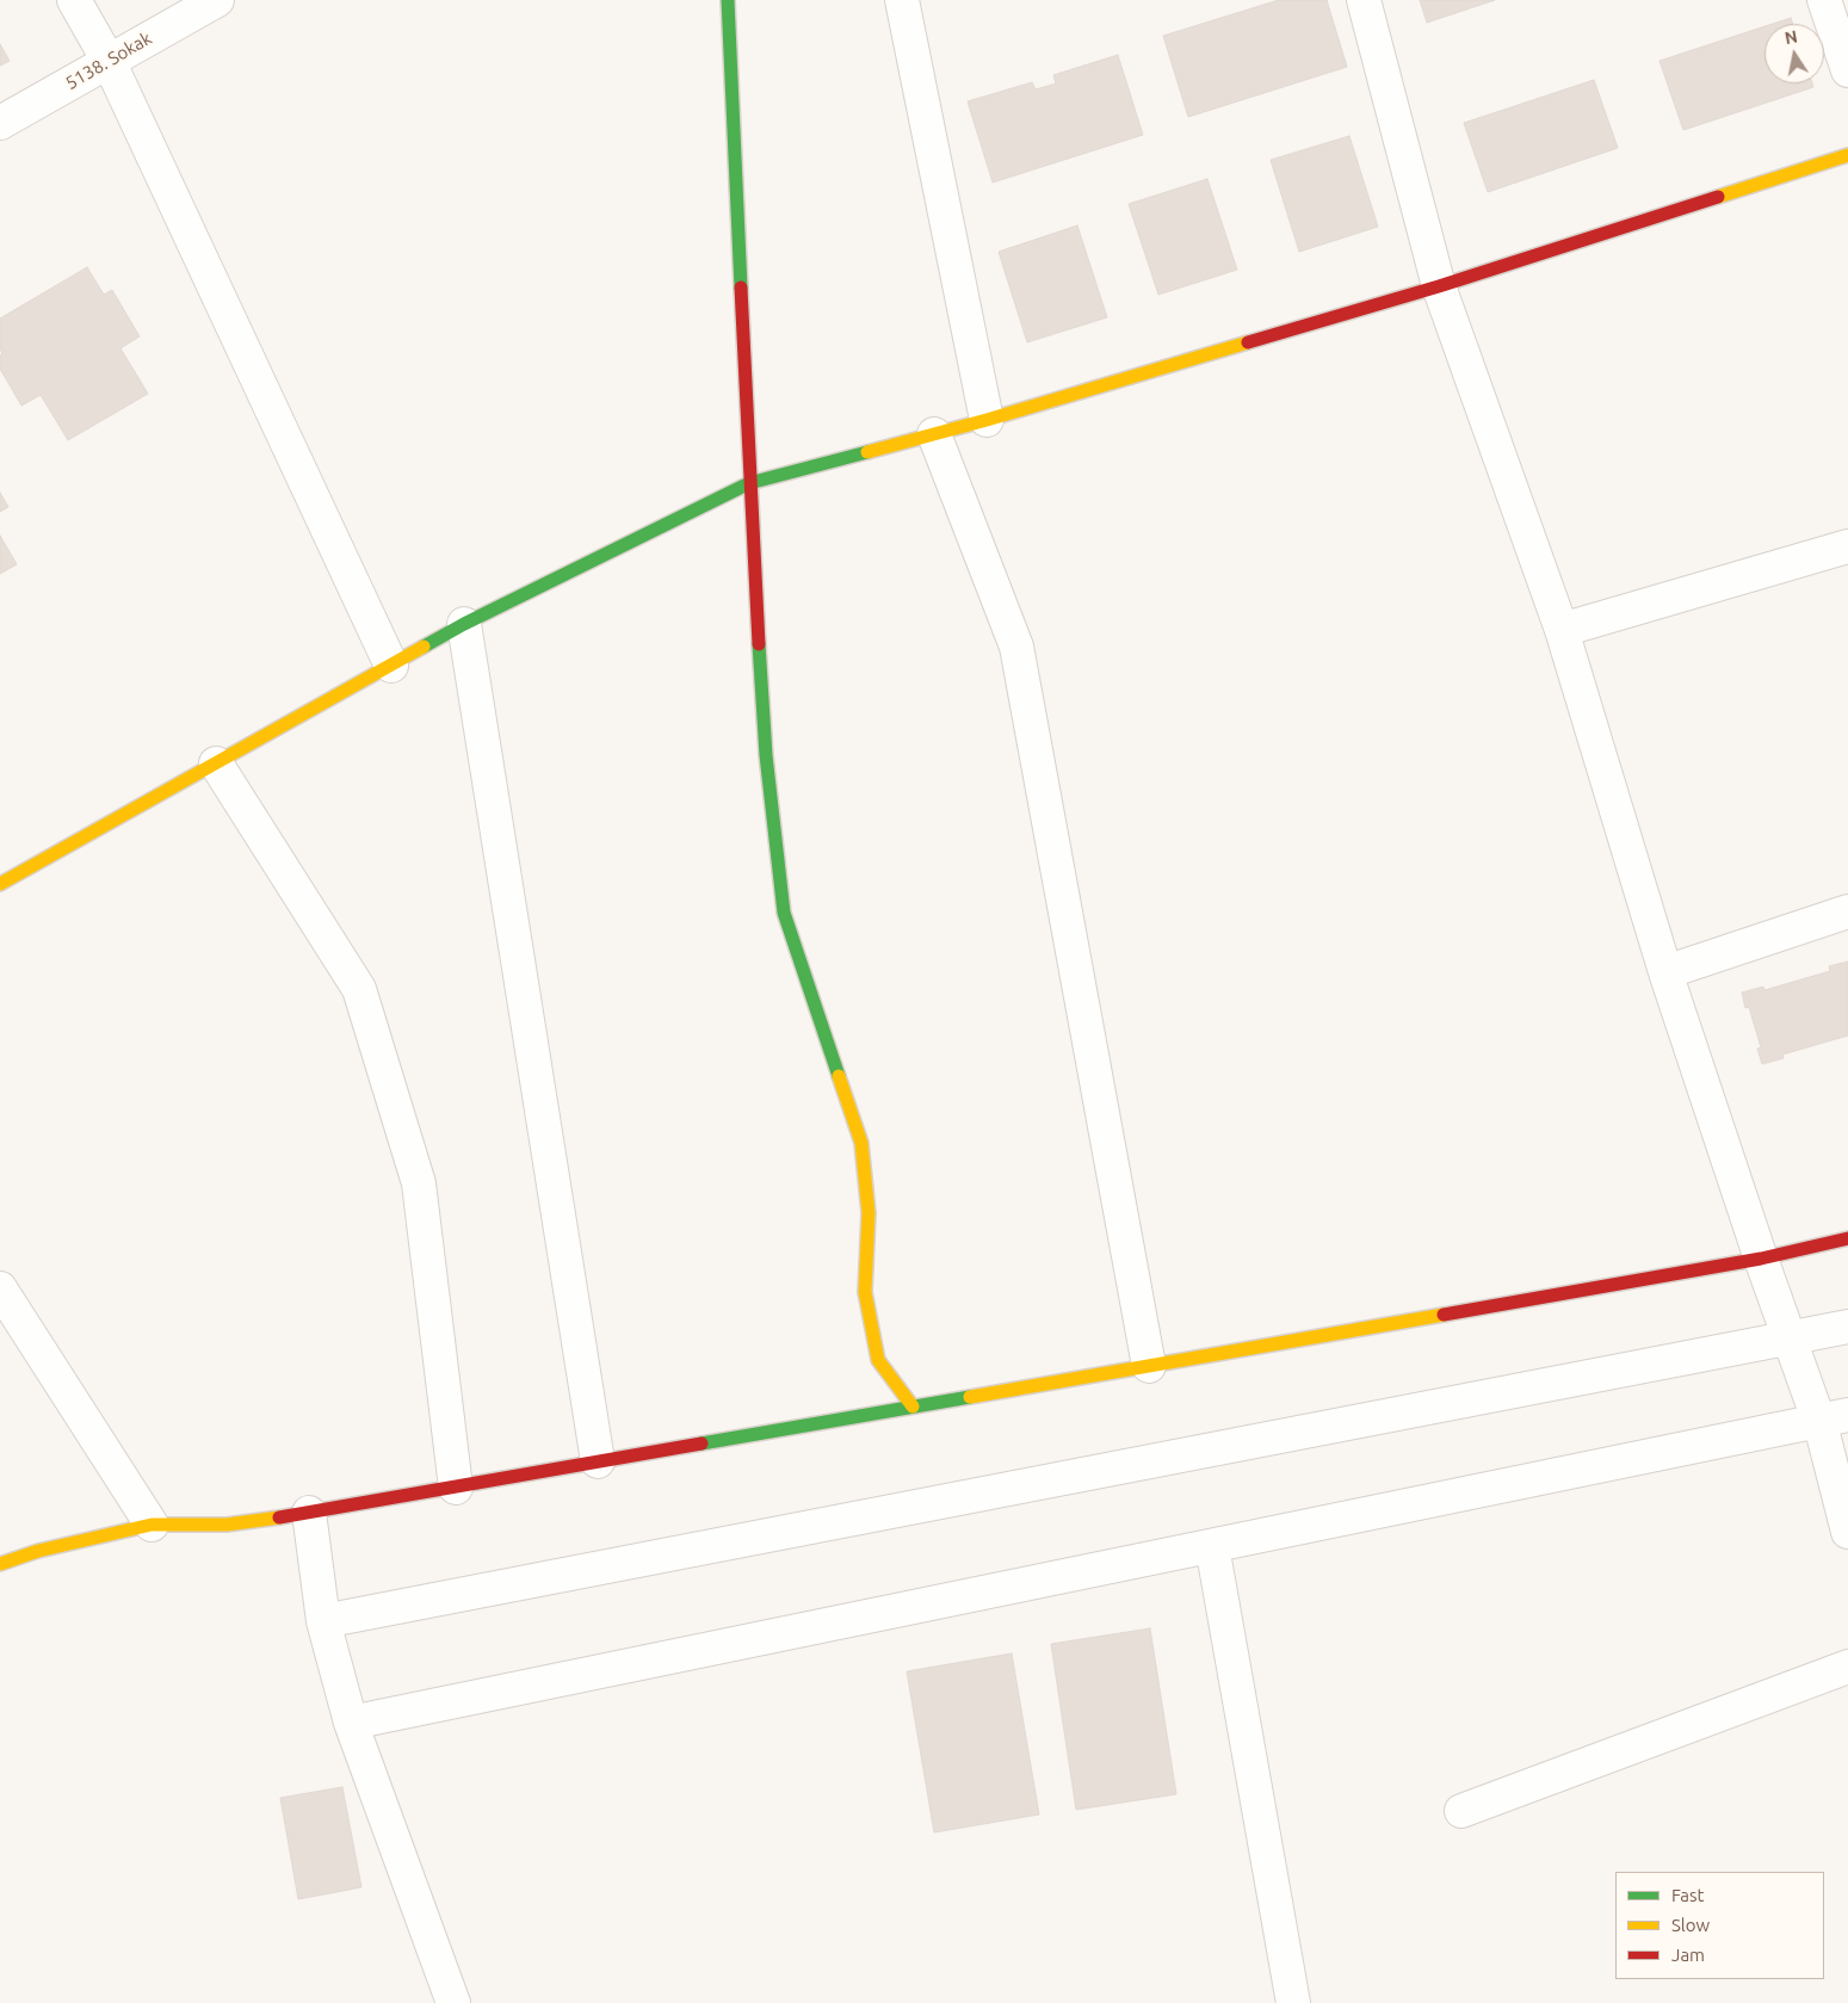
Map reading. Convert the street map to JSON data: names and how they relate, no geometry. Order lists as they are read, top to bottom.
{
  "streets": {
    "street": ["5138. Sokak"]
  },
  "legend": ["Fast", "Slow", "Jam"],
  "north": "top"
}
